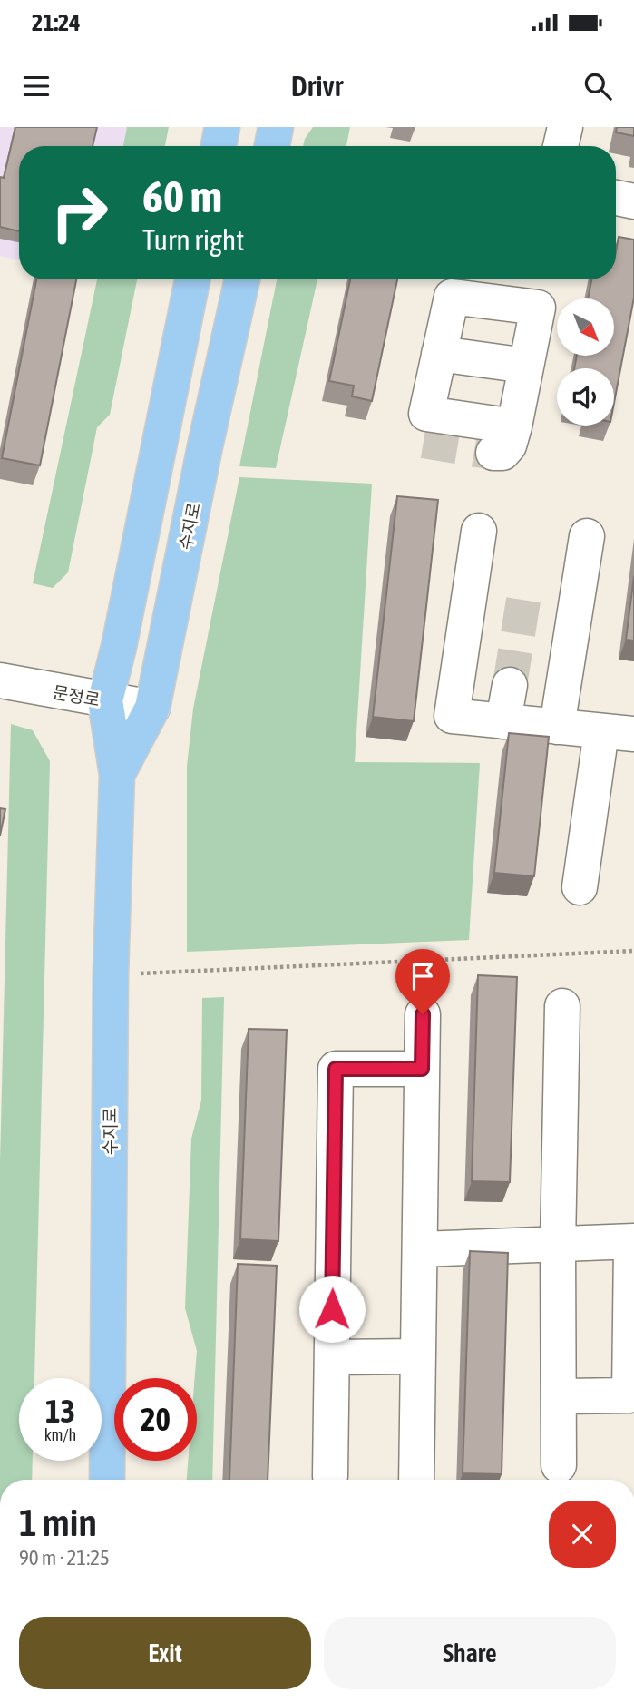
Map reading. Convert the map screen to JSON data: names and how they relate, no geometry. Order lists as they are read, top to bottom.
{
  "streets": {
    "main road": ["수지로"],
    "street": ["문정로"]
  },
  "crossings": [
    ["수지로", "문정로"]
  ],
  "north": "bottom right",
  "page": {
    "status": "21:24",
    "header": "Drivr",
    "turn": ["60 m", "Turn right"],
    "speed": "13 km/h",
    "limit": "20",
    "heading": ["1 min", "90 m · 21:25"],
    "buttons": ["Exit", "Share"]
  }
}
